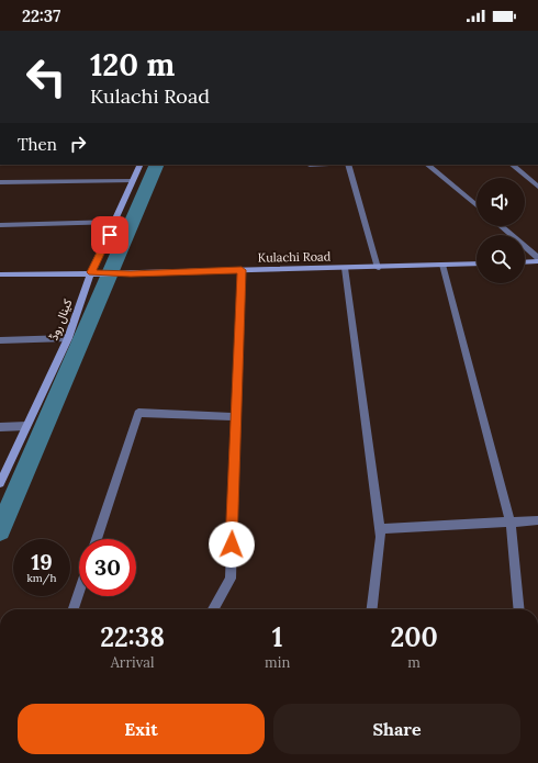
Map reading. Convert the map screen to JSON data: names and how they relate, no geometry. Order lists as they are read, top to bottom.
{
  "streets": {
    "street": ["Kulachi Road", "کینال روڈ"]
  },
  "crossings": [
    ["Kulachi Road", "کینال روڈ"]
  ],
  "page": {
    "status": "22:37",
    "turn": ["120 m", "Kulachi Road"],
    "then": "Then",
    "speed": "19 km/h",
    "limit": "30",
    "eta": [
      "22:38",
      "Arrival",
      "1",
      "min",
      "200",
      "m"
    ],
    "buttons": ["Exit", "Share"]
  }
}
